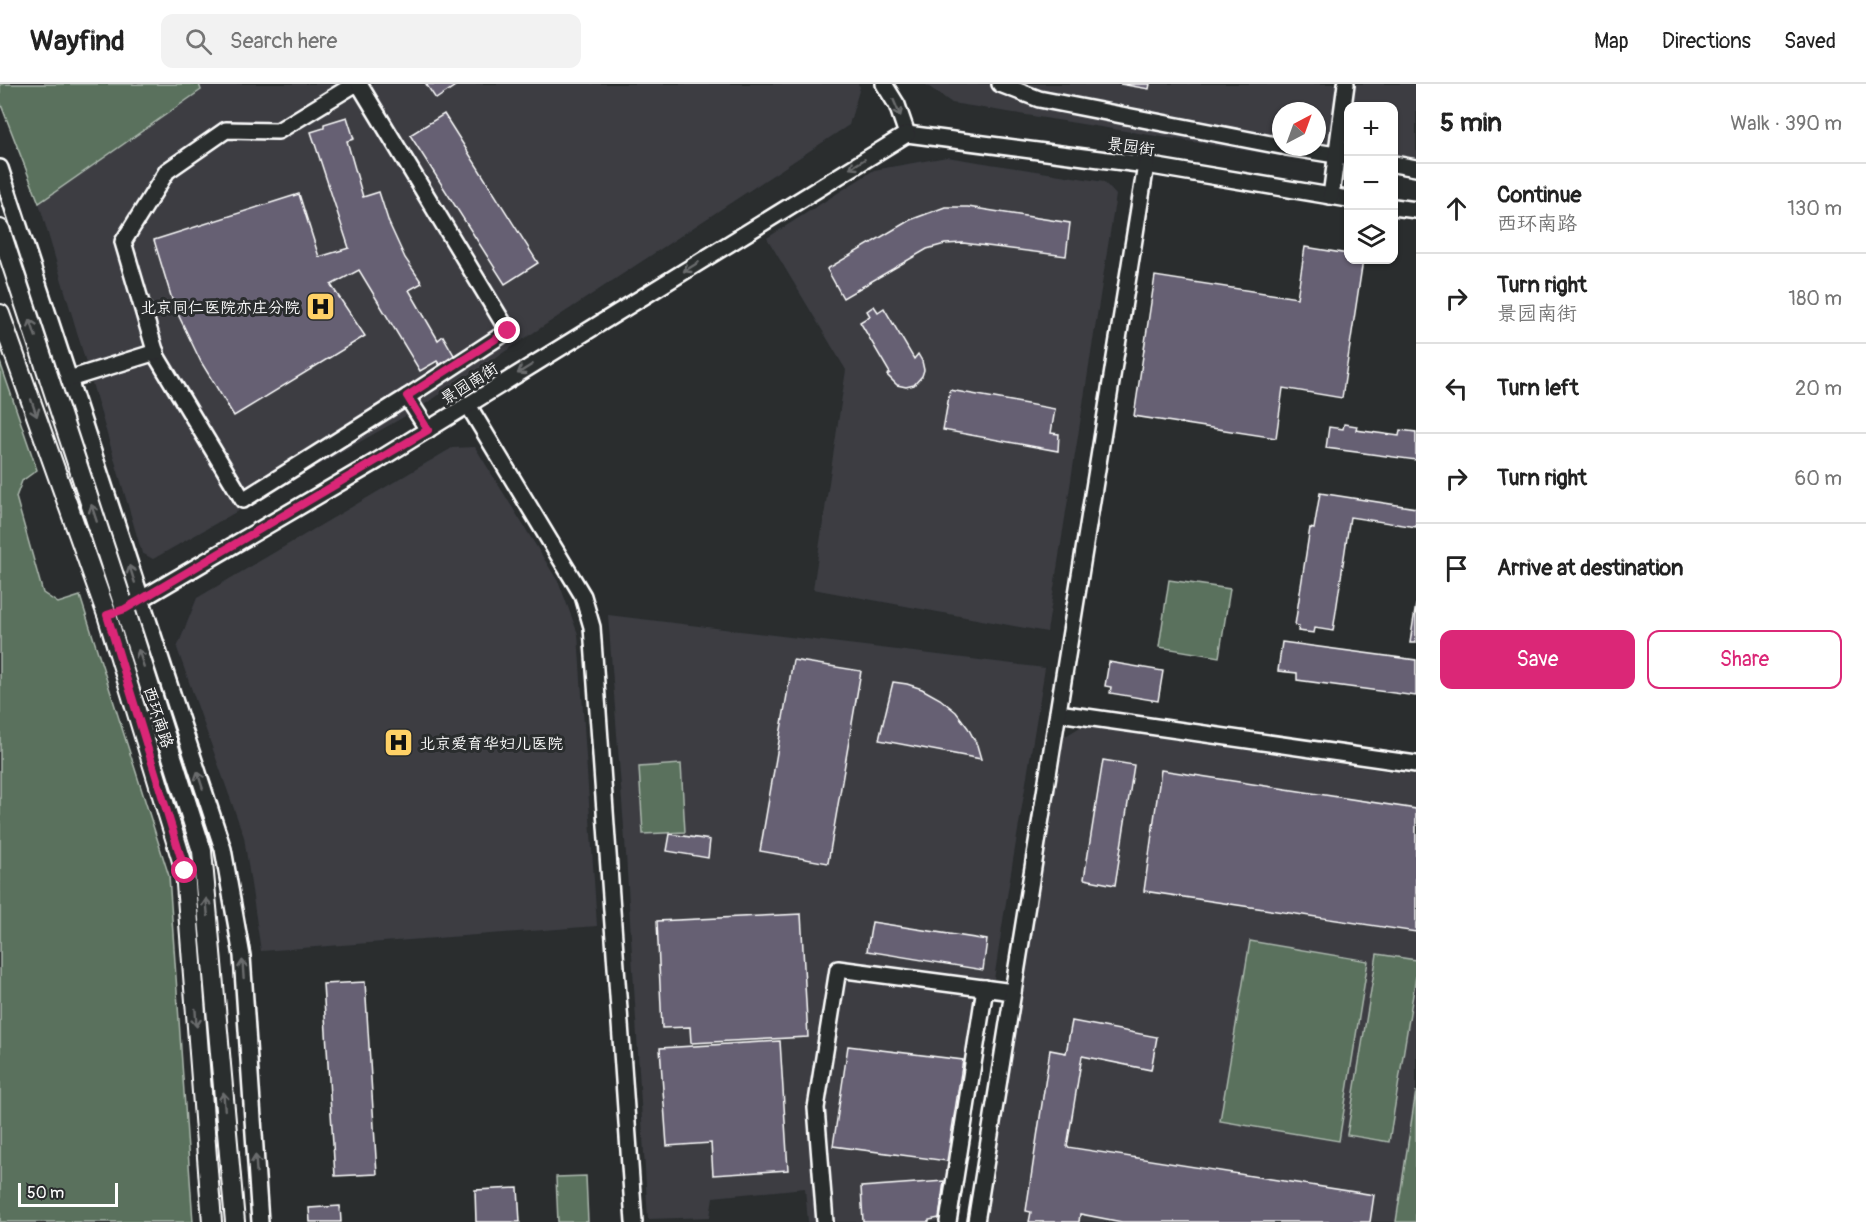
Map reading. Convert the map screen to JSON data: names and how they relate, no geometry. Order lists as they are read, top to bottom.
{
  "streets": {
    "main road": ["西环南路"],
    "street": ["景园街", "景园南街"]
  },
  "crossings": [
    ["景园街", "景园南街"],
    ["景园南街", "西环南路"]
  ],
  "one_way": ["景园南街"],
  "places": {
    "hospital": ["北京同仁医院亦庄分院", "北京爱育华妇儿医院"]
  },
  "scale_bar": "50 m",
  "north": "top right",
  "page": {
    "header": "Wayfind",
    "search": "Search here",
    "nav": ["Map", "Directions", "Saved"],
    "heading": ["5 min", "Walk · 390 m"],
    "map_buttons": ["+", "−"],
    "list": [
      ["Continue", "西环南路", "130 m"],
      ["Turn right", "景园南街", "180 m"],
      ["Turn left", "20 m"],
      ["Turn right", "60 m"],
      "Arrive at destination"
    ],
    "buttons": ["Save", "Share"],
    "scale": "50 m"
  }
}
